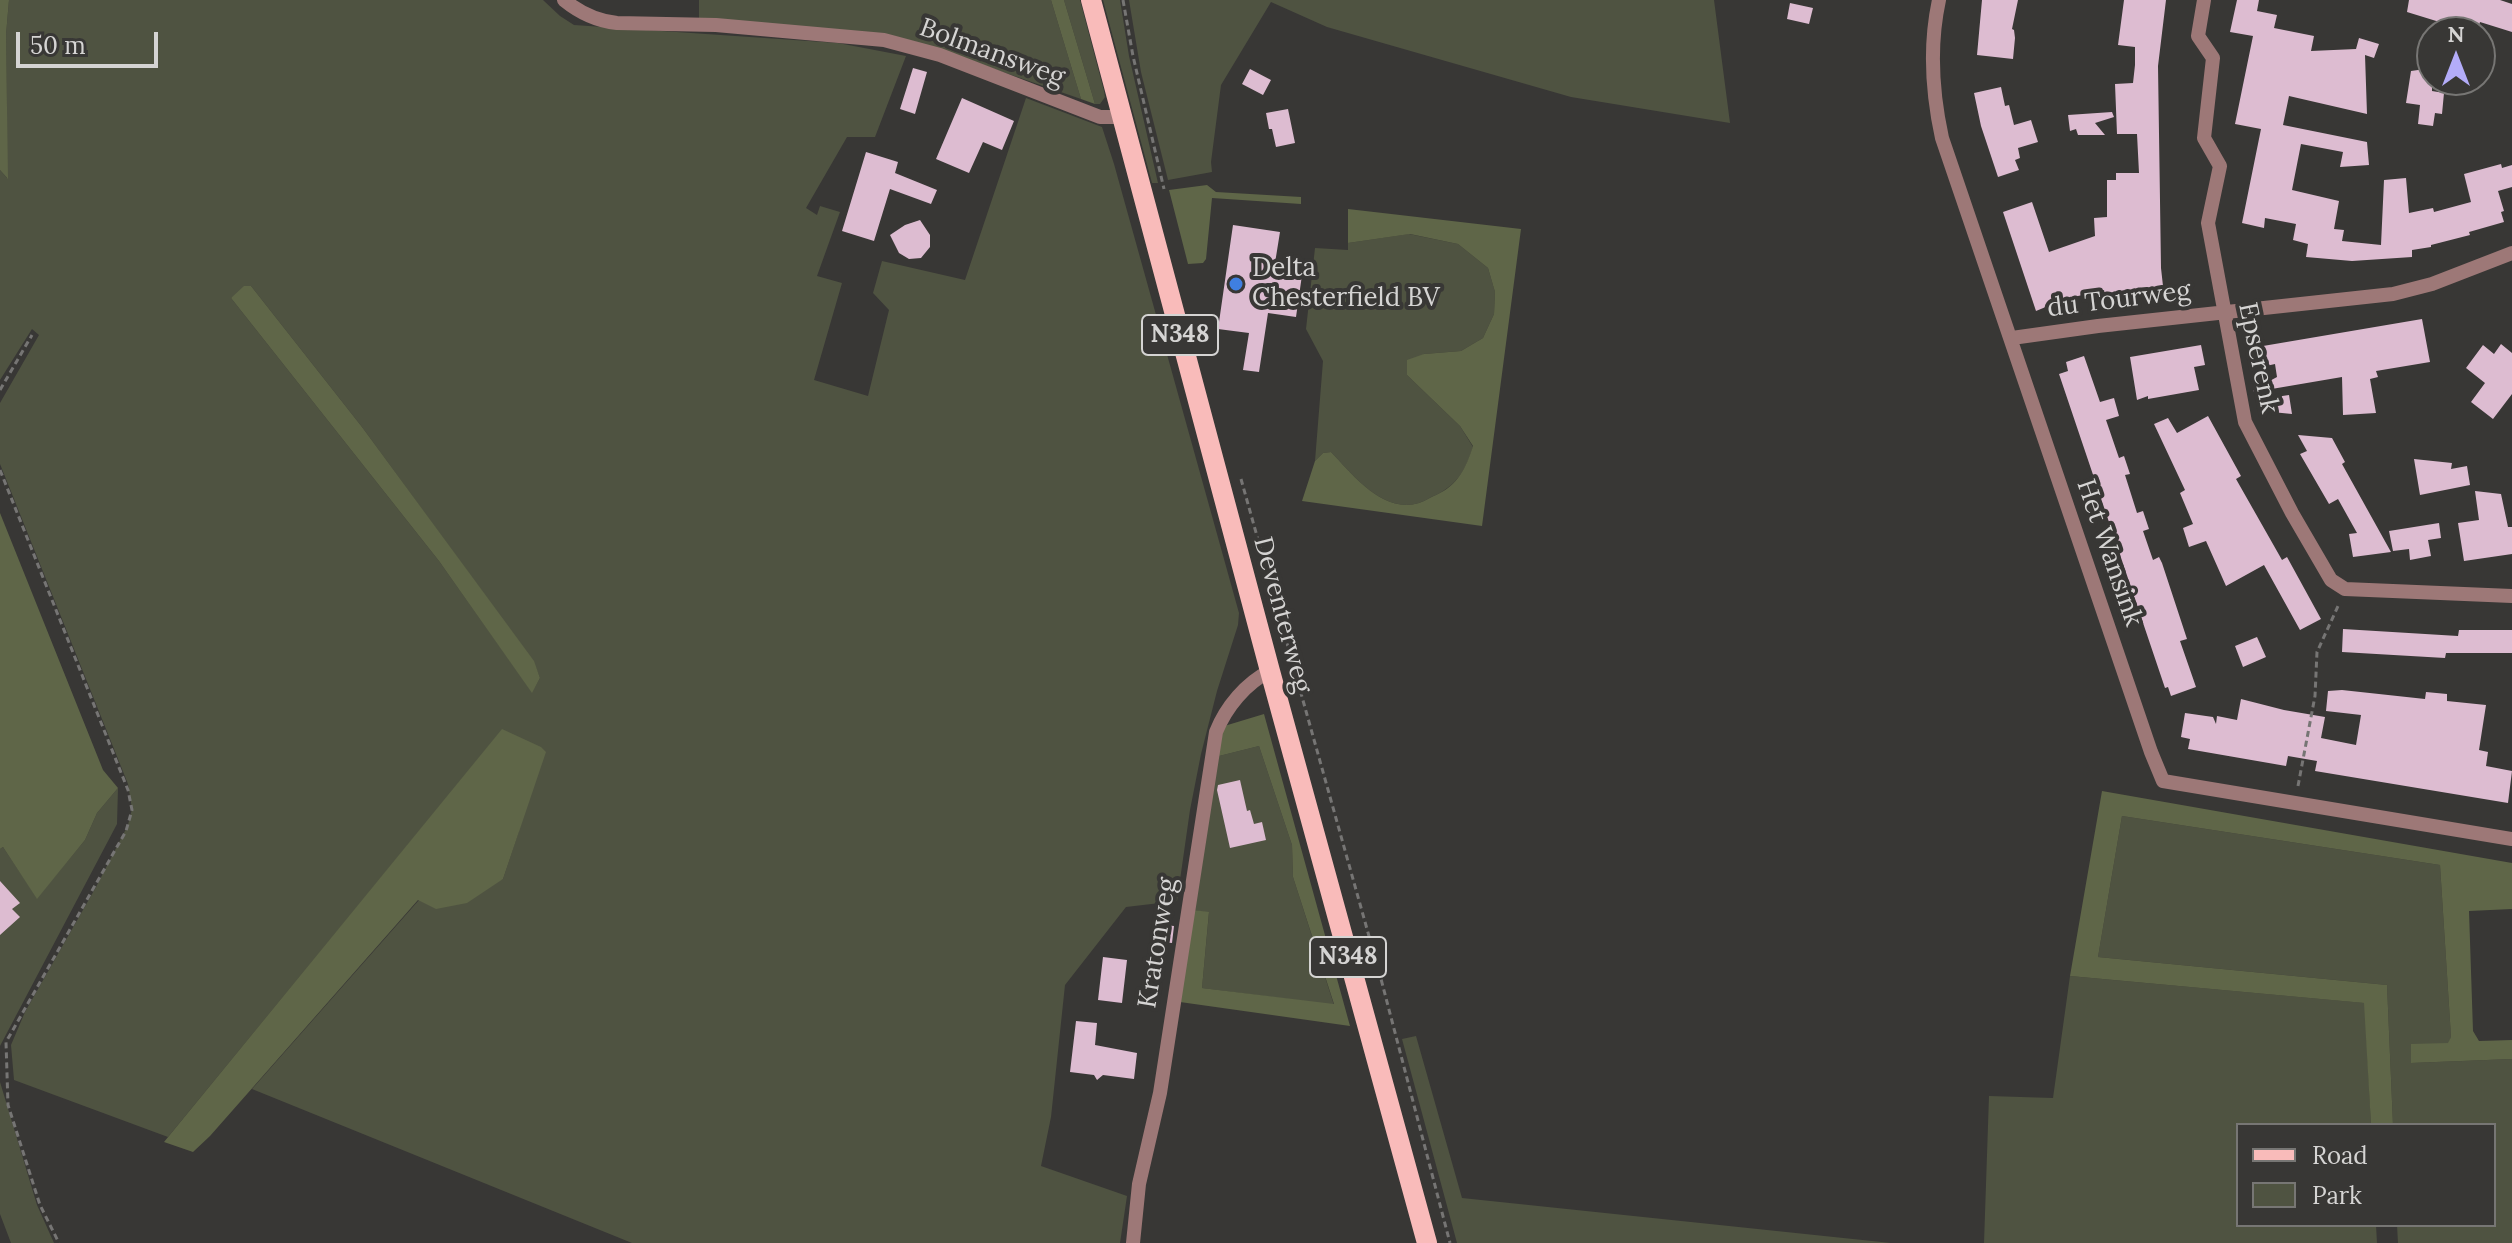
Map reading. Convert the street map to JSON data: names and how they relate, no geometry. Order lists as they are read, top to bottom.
{
  "streets": {
    "main road": ["N348", "Deventerweg"],
    "street": [
      "Bolmansweg",
      "du Tourweg",
      "Epserenk",
      "Het Wansink",
      "Kratonweg"
    ]
  },
  "crossings": [
    ["Bolmansweg", "Deventerweg"],
    ["du Tourweg", "Epserenk"],
    ["du Tourweg", "Het Wansink"],
    ["Deventerweg", "Kratonweg"]
  ],
  "places": ["Delta Chesterfield BV"],
  "legend": ["Road", "Park"],
  "scale_bar": "50 m",
  "north": "top"
}
